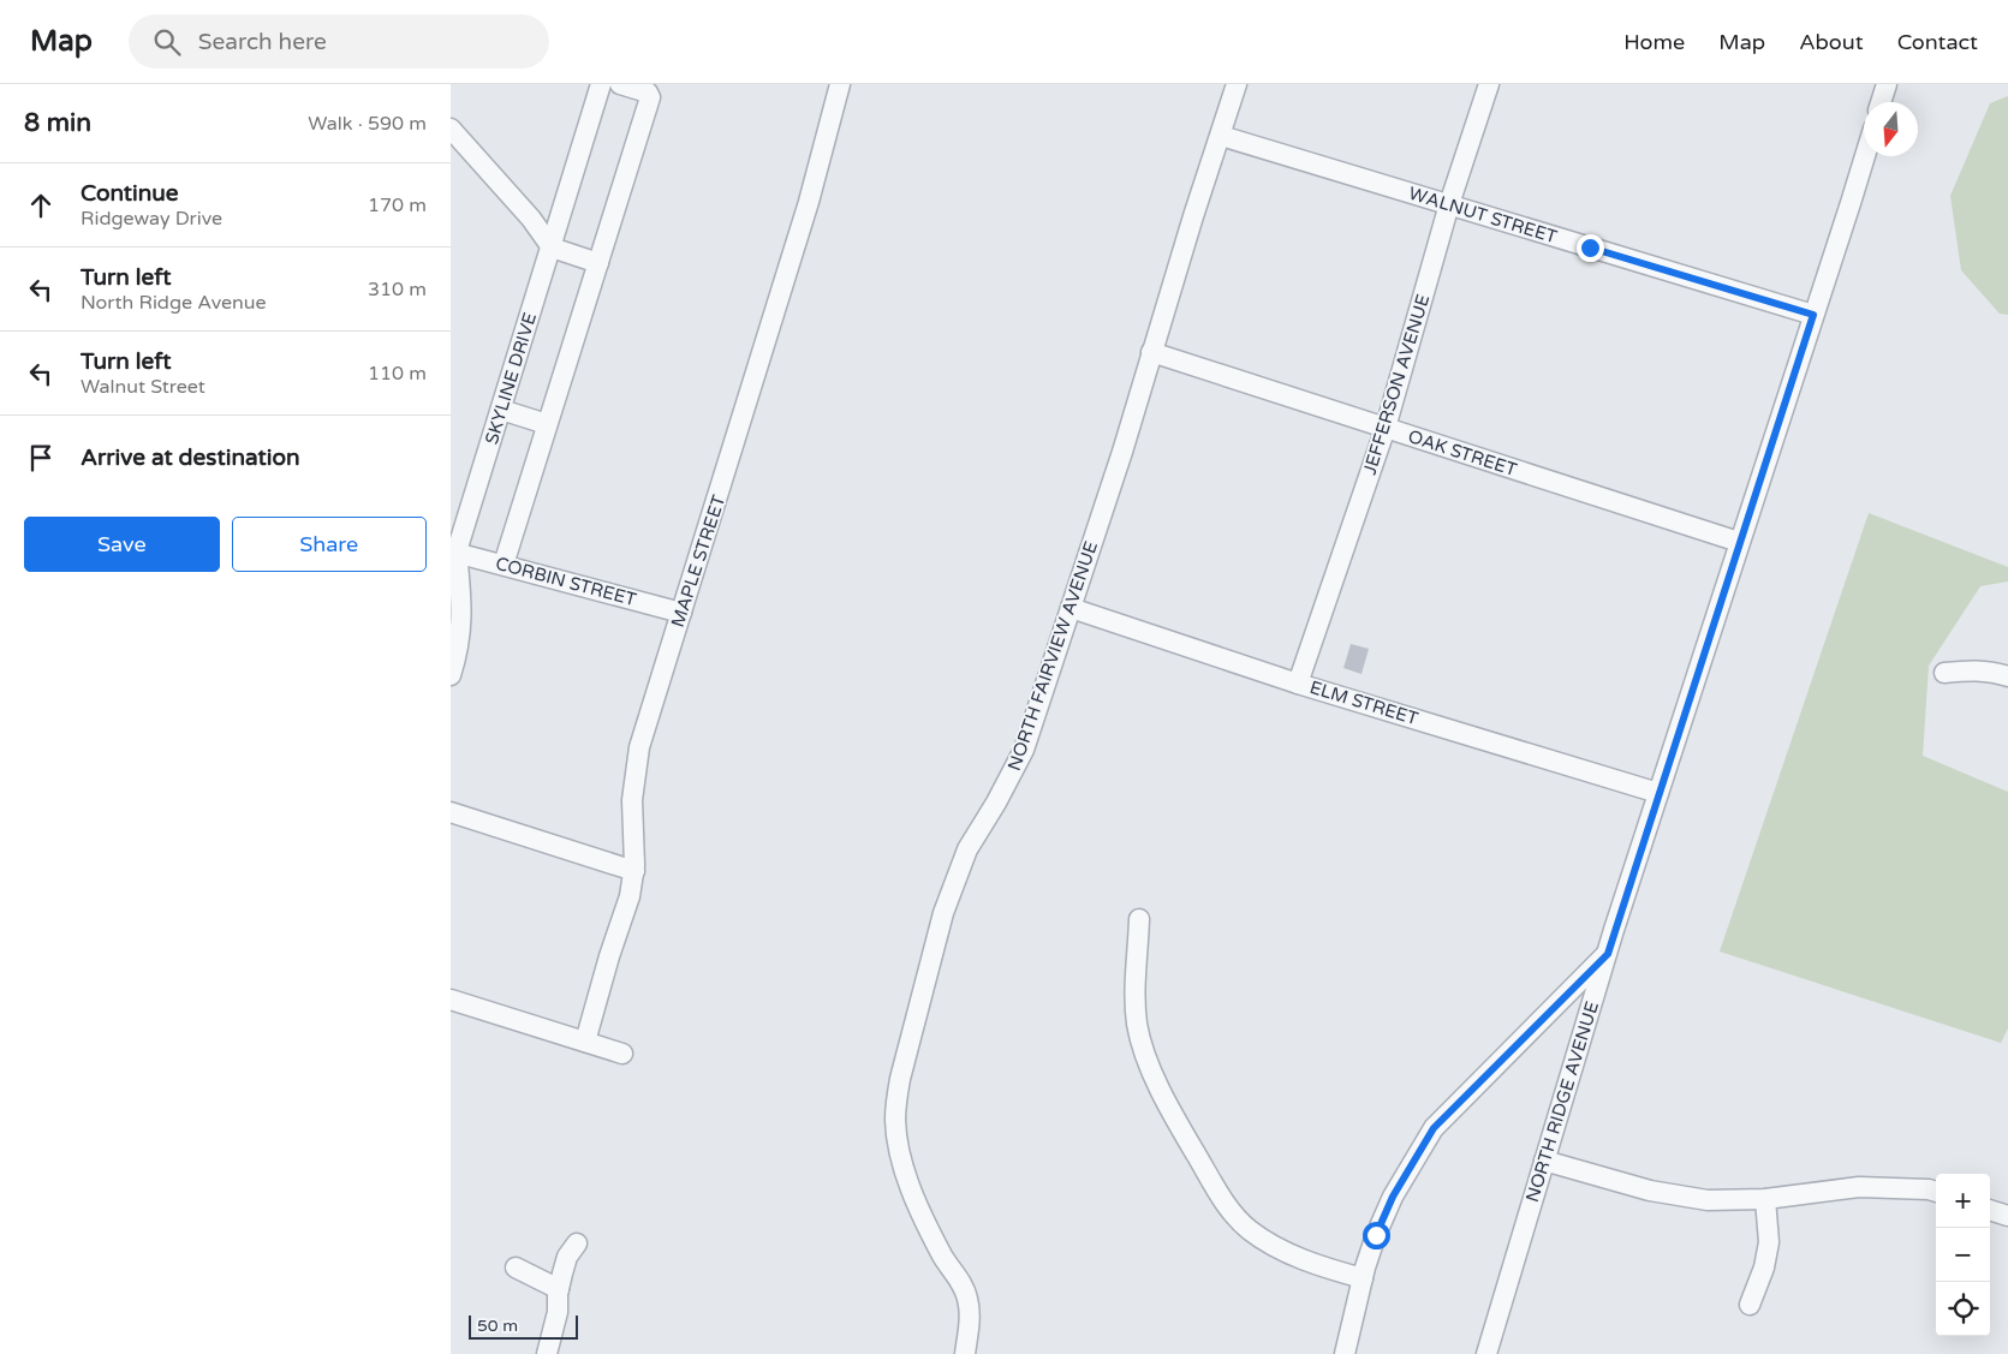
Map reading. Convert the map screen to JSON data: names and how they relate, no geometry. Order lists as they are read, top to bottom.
{
  "streets": {
    "street": [
      "WALNUT STREET",
      "SKYLINE DRIVE",
      "JEFFERSON AVENUE",
      "OAK STREET",
      "MAPLE STREET",
      "CORBIN STREET",
      "NORTH FAIRVIEW AVENUE",
      "ELM STREET",
      "NORTH RIDGE AVENUE"
    ]
  },
  "crossings": [
    ["WALNUT STREET", "JEFFERSON AVENUE"],
    ["WALNUT STREET", "NORTH FAIRVIEW AVENUE"],
    ["WALNUT STREET", "NORTH RIDGE AVENUE"],
    ["SKYLINE DRIVE", "CORBIN STREET"],
    ["JEFFERSON AVENUE", "OAK STREET"],
    ["JEFFERSON AVENUE", "ELM STREET"],
    ["OAK STREET", "NORTH FAIRVIEW AVENUE"],
    ["OAK STREET", "NORTH RIDGE AVENUE"],
    ["MAPLE STREET", "CORBIN STREET"],
    ["NORTH FAIRVIEW AVENUE", "ELM STREET"],
    ["ELM STREET", "NORTH RIDGE AVENUE"]
  ],
  "scale_bar": "50 m",
  "north": "bottom",
  "page": {
    "header": "Map",
    "search": "Search here",
    "nav": [
      "Home",
      "Map",
      "About",
      "Contact"
    ],
    "heading": ["8 min", "Walk · 590 m"],
    "list": [
      ["Continue", "Ridgeway Drive", "170 m"],
      ["Turn left", "North Ridge Avenue", "310 m"],
      ["Turn left", "Walnut Street", "110 m"],
      "Arrive at destination"
    ],
    "buttons": ["Save", "Share"],
    "map_buttons": ["+", "−"],
    "scale": "50 m"
  }
}
